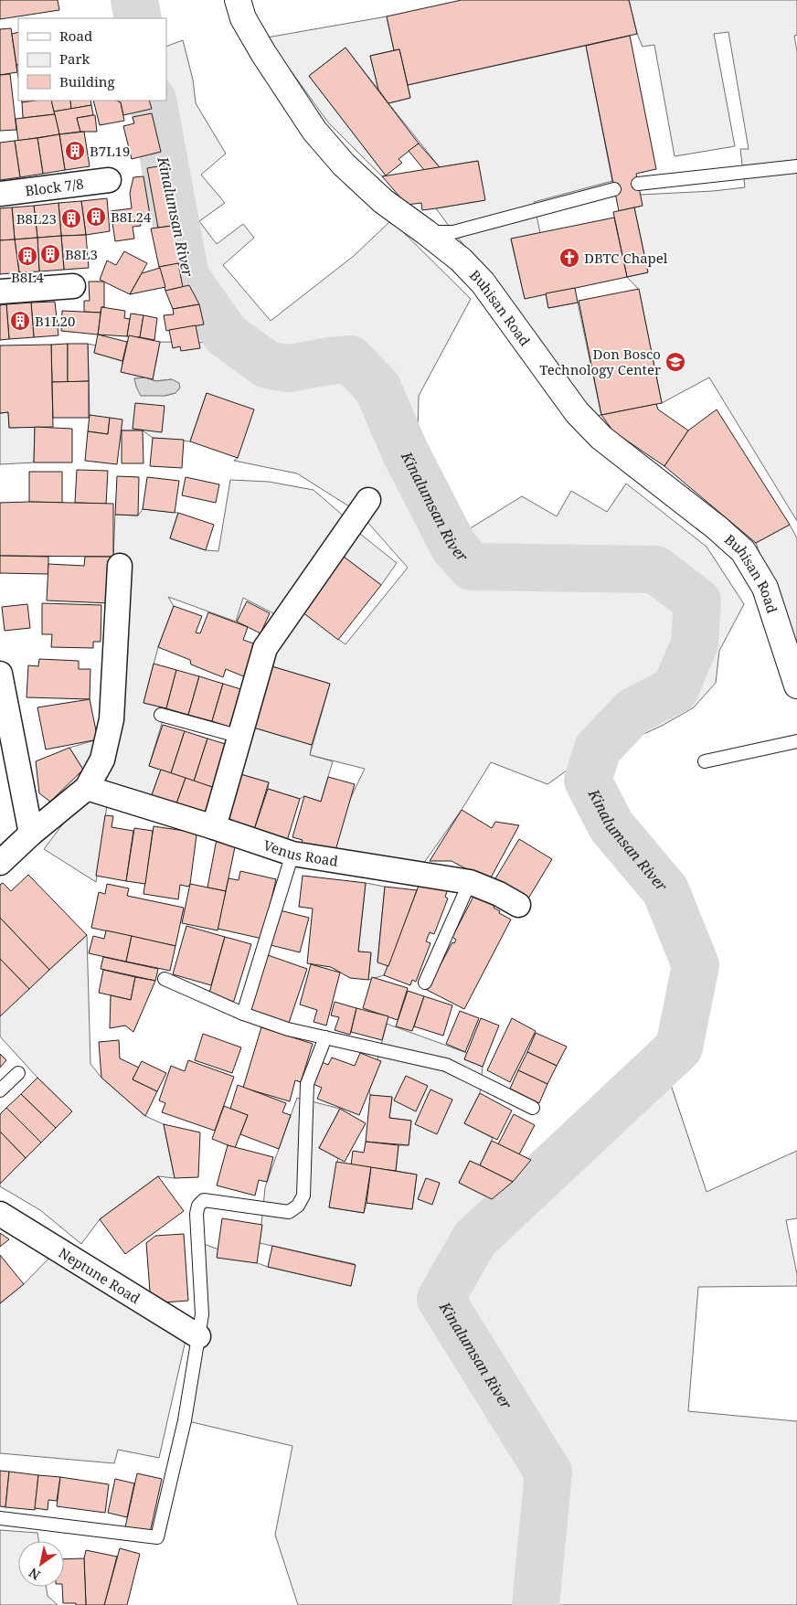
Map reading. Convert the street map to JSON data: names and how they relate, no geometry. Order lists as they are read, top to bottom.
{
  "streets": {
    "street": [
      "Block 7/8",
      "Buhisan Road",
      "Venus Road",
      "Neptune Road"
    ]
  },
  "water": ["Kinalumsan River"],
  "places": {
    "building": [
      "B7L19",
      "B8L24",
      "B8L23",
      "B8L3",
      "B8L4",
      "B1L20"
    ],
    "church": ["DBTC Chapel"],
    "school or university": ["Don Bosco Technology Center"]
  },
  "legend": ["Road", "Park", "Building"],
  "north": "bottom left"
}
